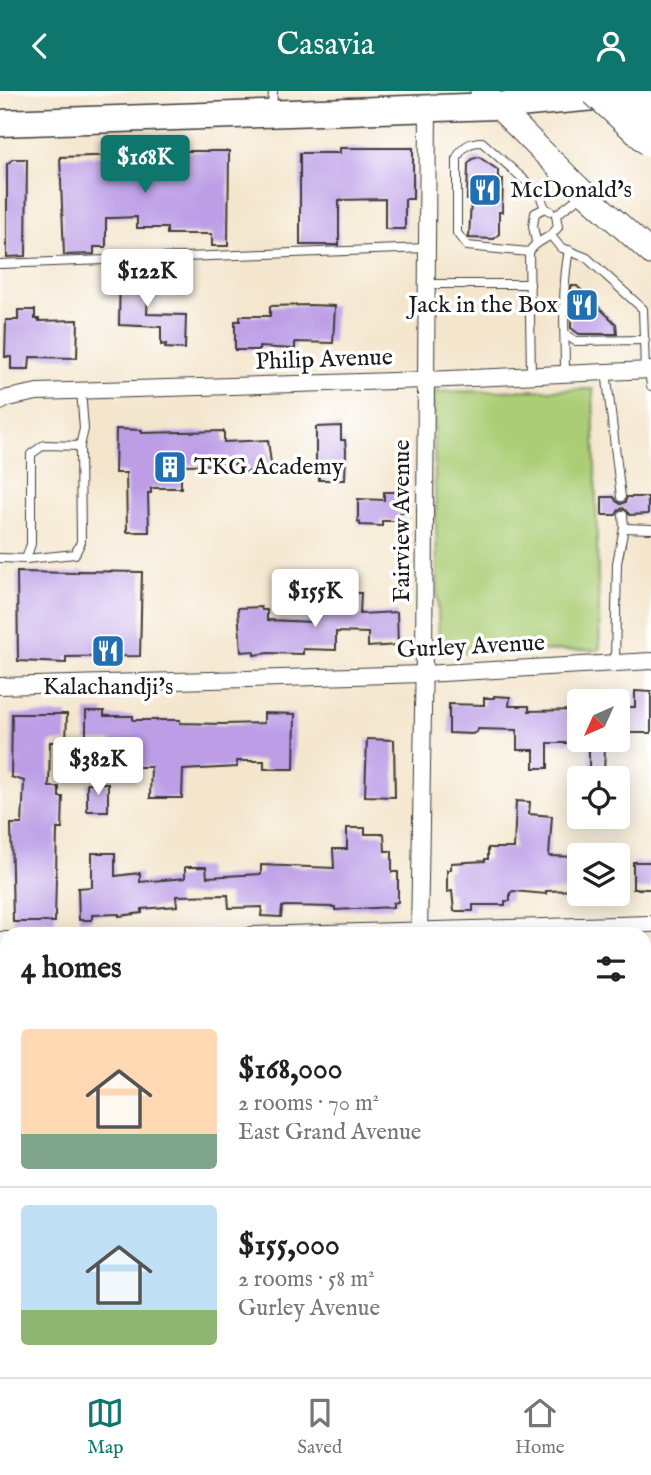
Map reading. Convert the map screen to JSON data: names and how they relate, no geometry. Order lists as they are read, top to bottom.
{
  "streets": {
    "street": ["Philip Avenue", "Fairview Avenue", "Gurley Avenue"]
  },
  "crossings": [
    ["Philip Avenue", "Fairview Avenue"],
    ["Fairview Avenue", "Gurley Avenue"]
  ],
  "places": {
    "restaurant": ["McDonald's", "Jack in the Box", "Kalachandji's"],
    "building": ["TKG Academy"]
  },
  "north": "bottom left",
  "page": {
    "header": "Casavia",
    "price": [
      "$168K",
      "$122K",
      "$155K",
      "$382K"
    ],
    "heading": "4 homes",
    "list": [
      {
        "name": "$168,000",
        "note": "2 rooms · 70 m² · East Grand Avenue"
      },
      {
        "name": "$155,000",
        "note": "2 rooms · 58 m² · Gurley Avenue"
      }
    ],
    "tabs": ["Map", "Saved", "Home"]
  }
}
